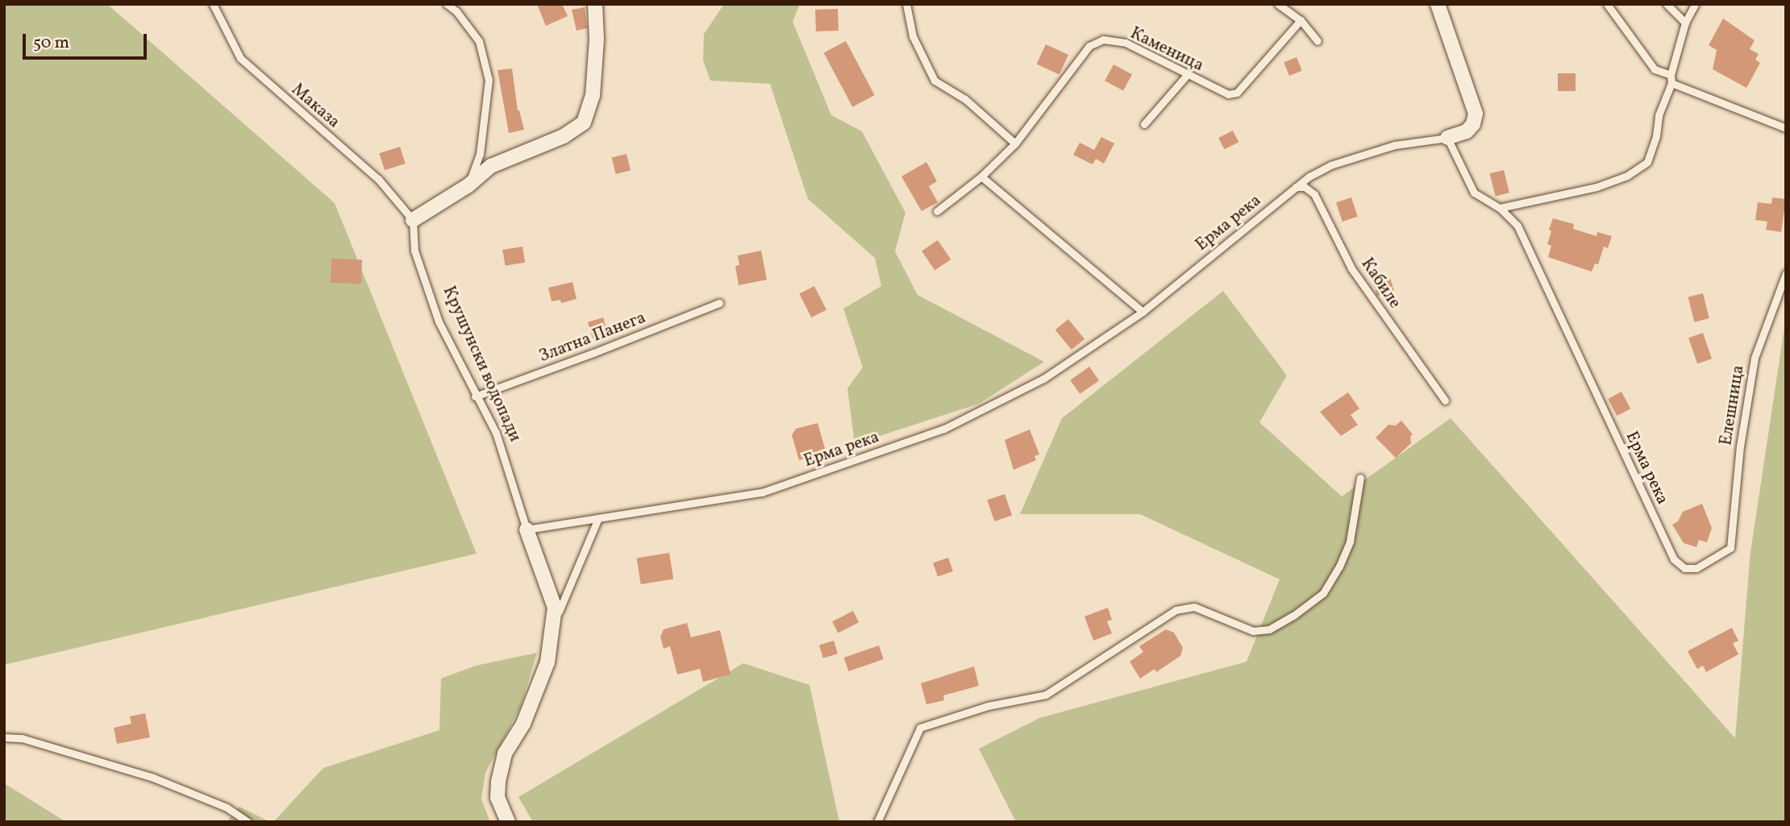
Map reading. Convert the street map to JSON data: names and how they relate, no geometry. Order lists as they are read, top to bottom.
{
  "streets": {
    "street": ["Крушунски водопади"],
    "lane": [
      "Каменица",
      "Маказа",
      "Ерма река",
      "Кабиле",
      "Златна Панега",
      "Елешница"
    ]
  },
  "crossings": [
    ["Маказа", "Крушунски водопади"],
    ["Ерма река", "Кабиле"],
    ["Ерма река", "Крушунски водопади"],
    ["Ерма река", "Елешница"],
    ["Златна Панега", "Крушунски водопади"]
  ],
  "scale_bar": "50 m"
}
